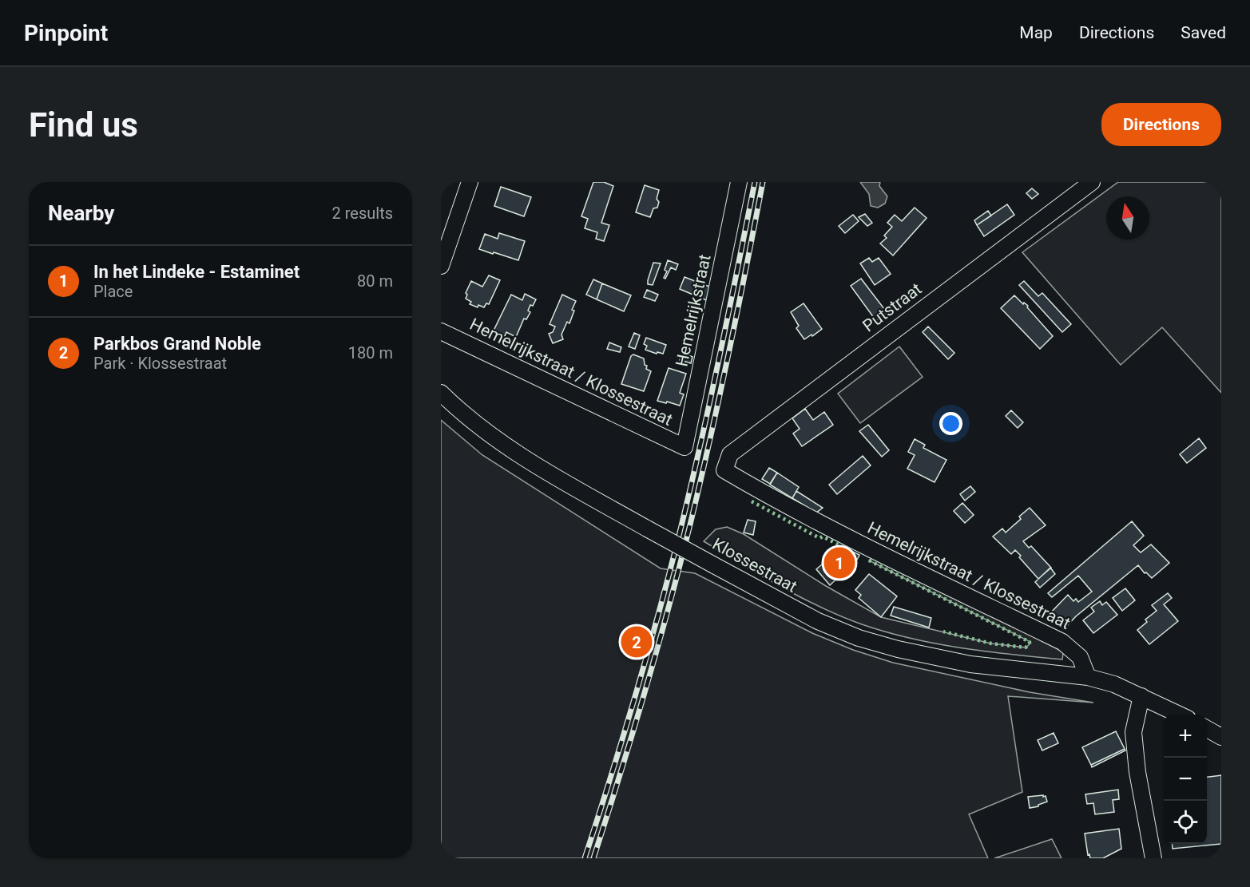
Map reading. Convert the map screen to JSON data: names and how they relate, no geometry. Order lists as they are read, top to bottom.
{
  "streets": {
    "street": [
      "Putstraat",
      "Hemelrijkstraat",
      "Hemelrijkstraat / Klossestraat",
      "Klossestraat"
    ]
  },
  "crossings": [
    ["Putstraat", "Hemelrijkstraat / Klossestraat"],
    ["Hemelrijkstraat", "Hemelrijkstraat / Klossestraat"],
    ["Hemelrijkstraat / Klossestraat", "Klossestraat"]
  ],
  "north": "top",
  "page": {
    "header": "Pinpoint",
    "nav": ["Map", "Directions", "Saved"],
    "buttons": "Directions",
    "title": "Find us",
    "heading": ["Nearby", "2 results"],
    "list": [
      {
        "mark": "1",
        "name": "In het Lindeke - Estaminet",
        "note": "Place",
        "value": "80 m"
      },
      {
        "mark": "2",
        "name": "Parkbos Grand Noble",
        "note": "Park · Klossestraat",
        "value": "180 m"
      }
    ],
    "pins": ["1", "2"],
    "map_buttons": ["+", "−"]
  }
}
